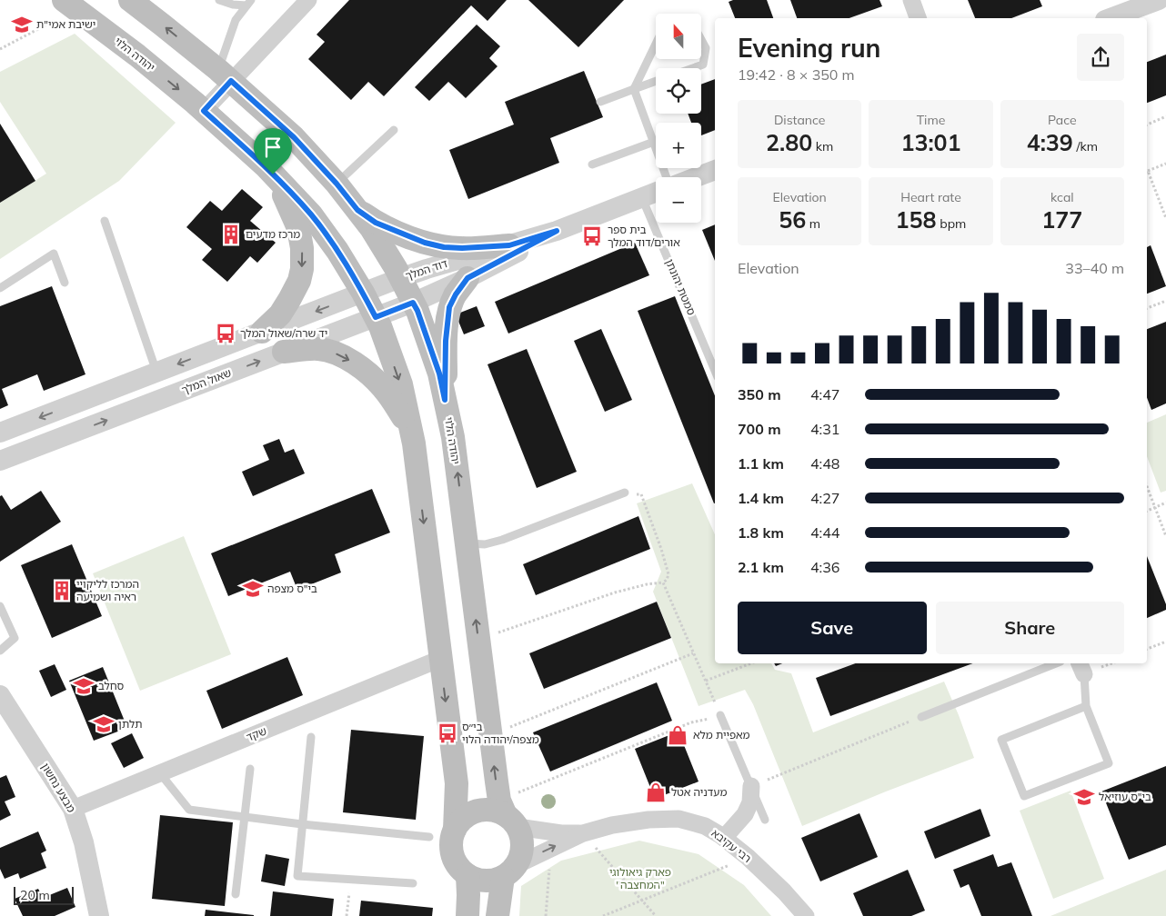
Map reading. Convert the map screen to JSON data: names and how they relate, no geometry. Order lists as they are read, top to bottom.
{
  "streets": {
    "main road": ["יהודה הלוי"],
    "street": [
      "דוד המלך",
      "שאול המלך",
      "שקד",
      "מבצע נחשון",
      "רבי עקיבא"
    ],
    "lane": ["סמטת יהונתן"]
  },
  "crossings": [
    ["יהודה הלוי", "דוד המלך"],
    ["יהודה הלוי", "שאול המלך"],
    ["יהודה הלוי", "שקד"],
    ["יהודה הלוי", "רבי עקיבא"],
    ["דוד המלך", "סמטת יהונתן"],
    ["דוד המלך", "שאול המלך"],
    ["שקד", "מבצע נחשון"]
  ],
  "parks": ["פארק גיאולוגי \"המחצבה\""],
  "places": {
    "school or university": [
      "ישיבת אמי\"ת",
      "בי\"ס מצפה",
      "סחלב",
      "תלתן",
      "בי\"ס עוזיאל"
    ],
    "building": ["מרכז מדעים", "המרכז לליקויי ראיה ושמיעה"],
    "bus stop": ["בית ספר אורים/דוד המלך", "יד שרה/שאול המלך", "בי״ס מצפה/יהודה הלוי"],
    "shop": ["מאפיית מלא", "מעדניה אטל"]
  },
  "scale_bar": "20 m",
  "north": "top",
  "page": {
    "map_buttons": ["+", "−"],
    "heading": ["Evening run", "19:42 · 8 × 350 m"],
    "stats": [
      ["Distance", "2.80 km"],
      ["Time", "13:01"],
      ["Pace", "4:39 /km"],
      ["Elevation", "56 m"],
      ["Heart rate", "158 bpm"],
      ["kcal", "177"]
    ],
    "chart": ["Elevation", "33–40 m"],
    "list": [
      {
        "name": "350 m",
        "note": "4:47"
      },
      {
        "name": "700 m",
        "note": "4:31"
      },
      {
        "name": "1.1 km",
        "note": "4:48"
      },
      {
        "name": "1.4 km",
        "note": "4:27"
      },
      {
        "name": "1.8 km",
        "note": "4:44"
      },
      {
        "name": "2.1 km",
        "note": "4:36"
      }
    ],
    "buttons": ["Save", "Share"],
    "scale": "20 m"
  }
}
